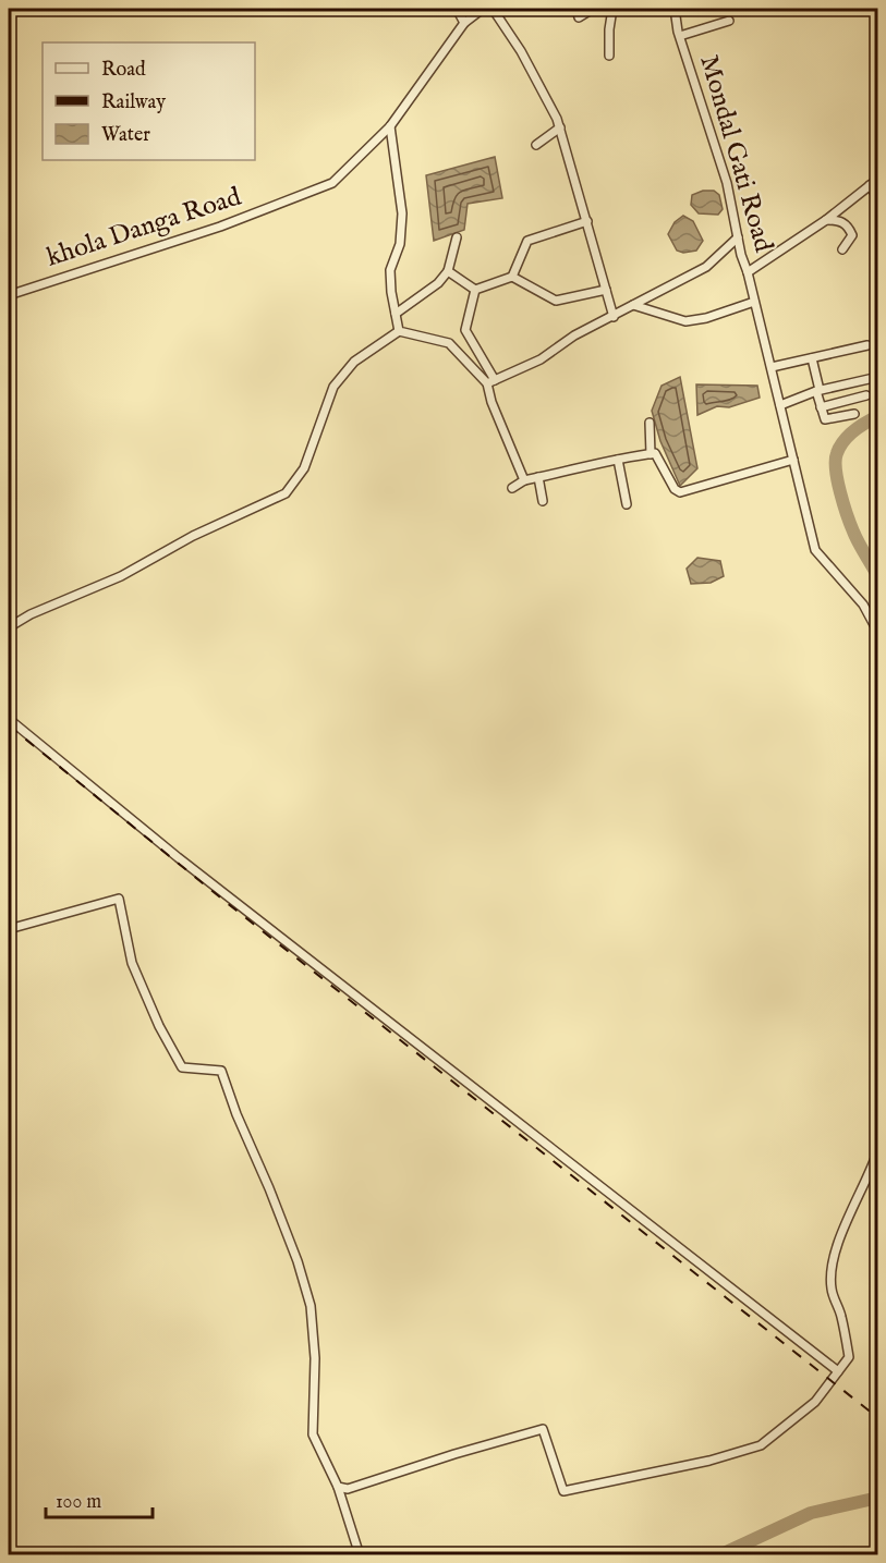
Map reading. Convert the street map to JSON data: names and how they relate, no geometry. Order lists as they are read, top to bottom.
{
  "streets": {
    "street": ["Mondal Gati Road", "khola Danga Road"]
  },
  "legend": ["Road", "Railway", "Water"],
  "scale_bar": "100 m"
}
